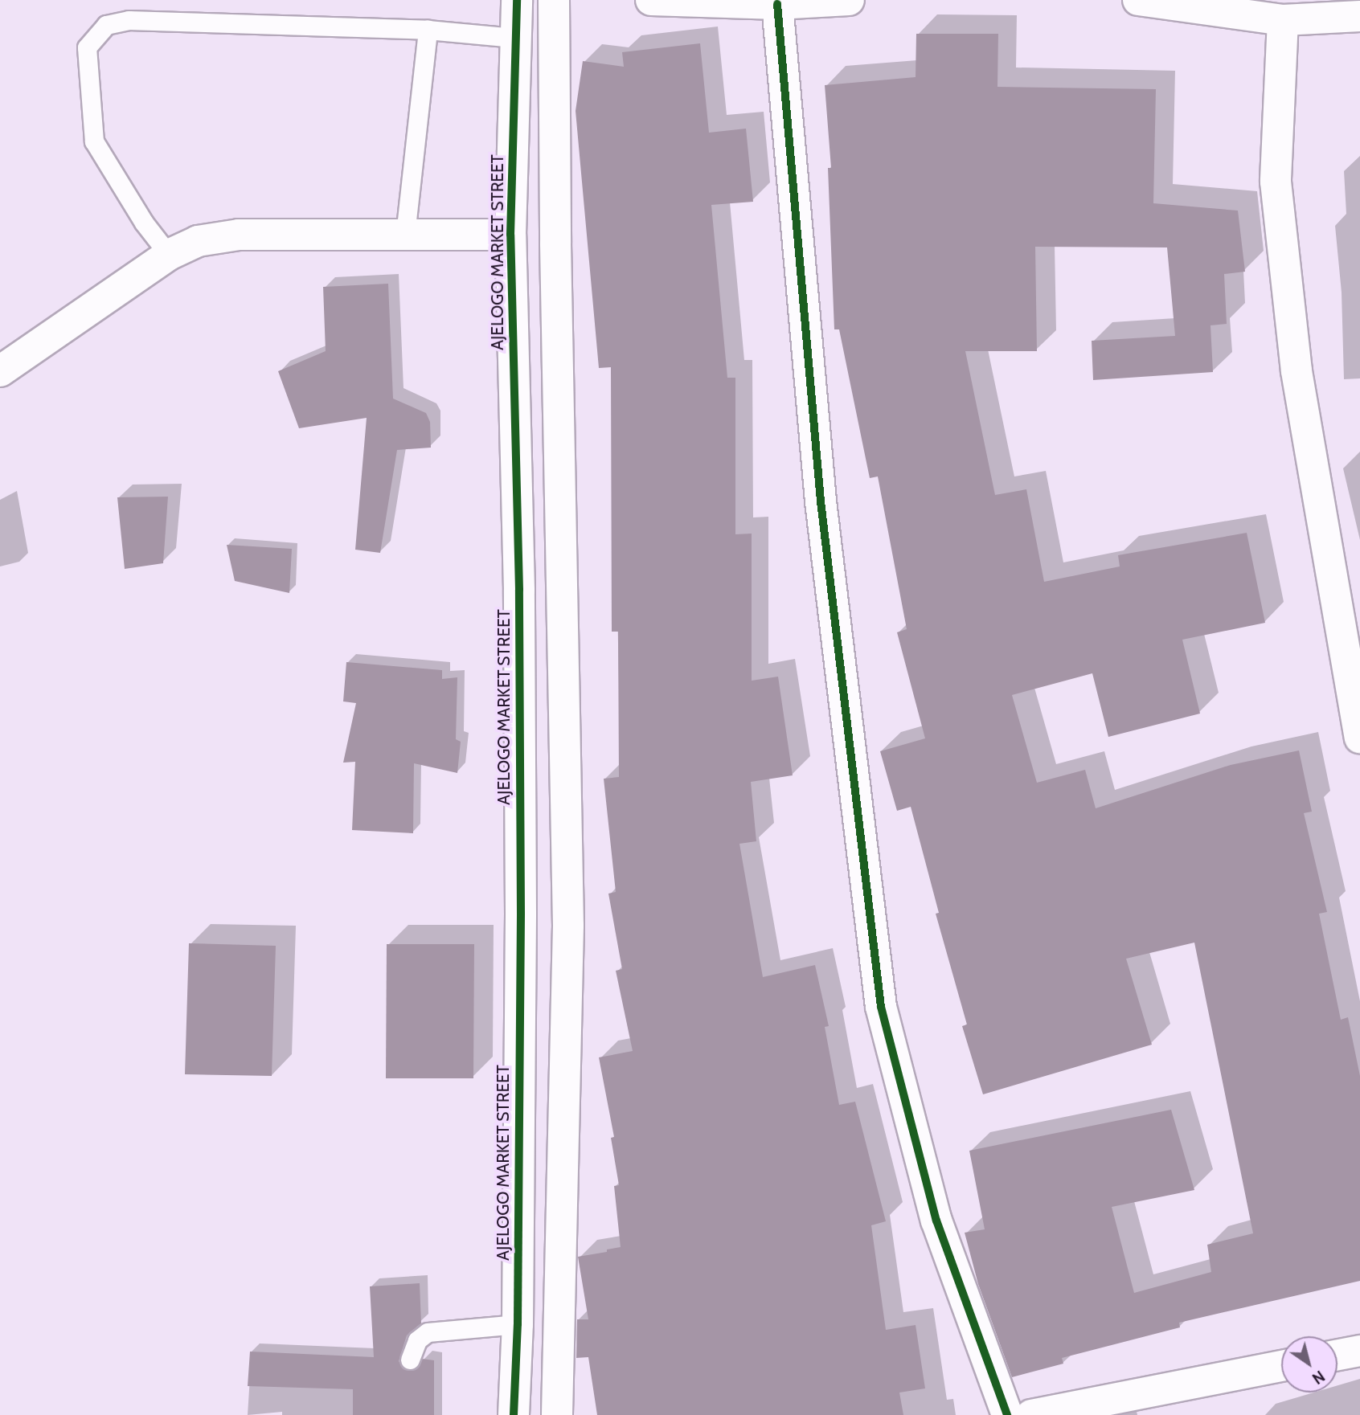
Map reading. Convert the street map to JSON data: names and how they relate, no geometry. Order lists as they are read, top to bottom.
{
  "streets": {
    "street": ["AJELOGO MARKET STREET"]
  },
  "north": "bottom right"
}
